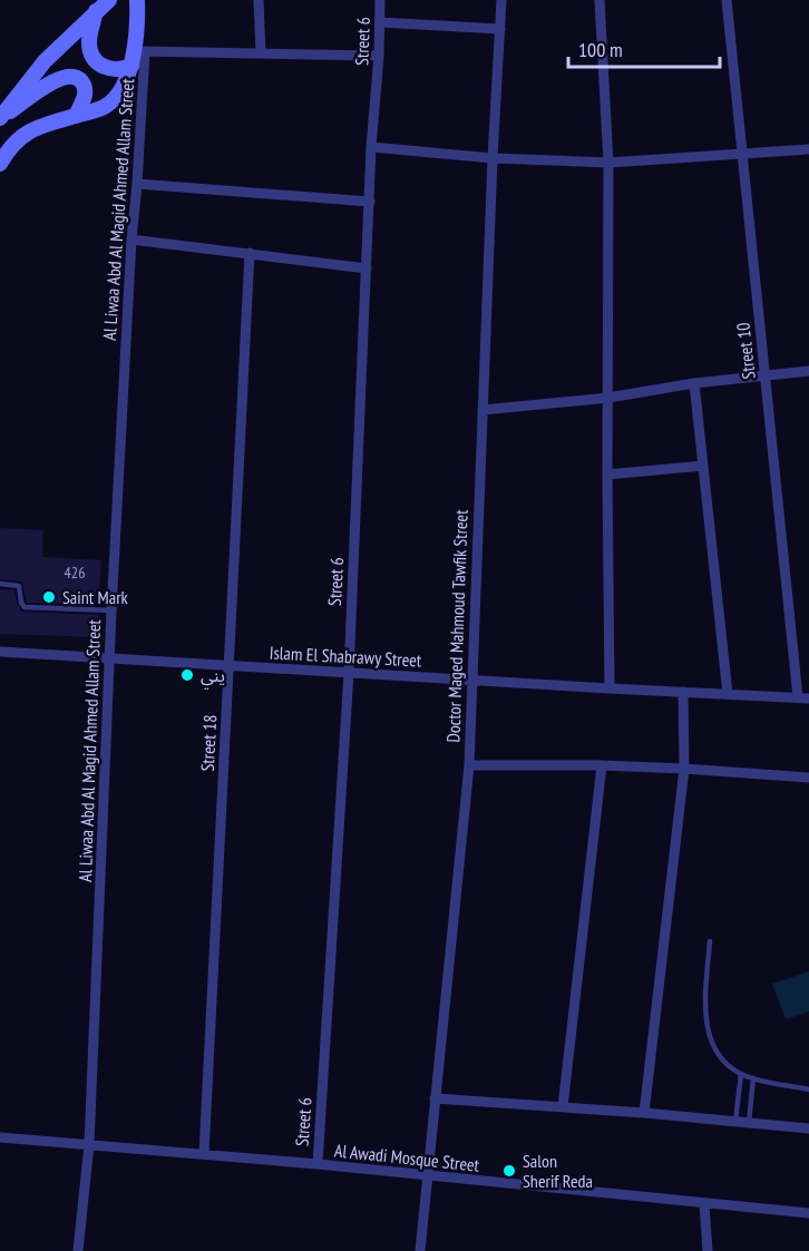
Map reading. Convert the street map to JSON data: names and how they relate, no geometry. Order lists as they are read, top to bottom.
{
  "streets": {
    "street": [
      "Street 6",
      "Al Liwaa Abd Al Magid Ahmed Allam Street",
      "Street 10",
      "Doctor Maged Mahmoud Tawfik Street",
      "Islam El Shabrawy Street",
      "Street 18",
      "Al Awadi Mosque Street"
    ]
  },
  "crossings": [
    ["Street 6", "Islam El Shabrawy Street"],
    ["Street 6", "Al Awadi Mosque Street"],
    ["Al Liwaa Abd Al Magid Ahmed Allam Street", "Islam El Shabrawy Street"],
    ["Al Liwaa Abd Al Magid Ahmed Allam Street", "Al Awadi Mosque Street"],
    ["Street 10", "Islam El Shabrawy Street"],
    ["Doctor Maged Mahmoud Tawfik Street", "Islam El Shabrawy Street"],
    ["Doctor Maged Mahmoud Tawfik Street", "Al Awadi Mosque Street"],
    ["Islam El Shabrawy Street", "Street 18"],
    ["Street 18", "Al Awadi Mosque Street"]
  ],
  "places": ["Saint Mark", "يني", "Salon Sherif Reda"],
  "house_numbers": ["426"],
  "scale_bar": "100 m"
}
